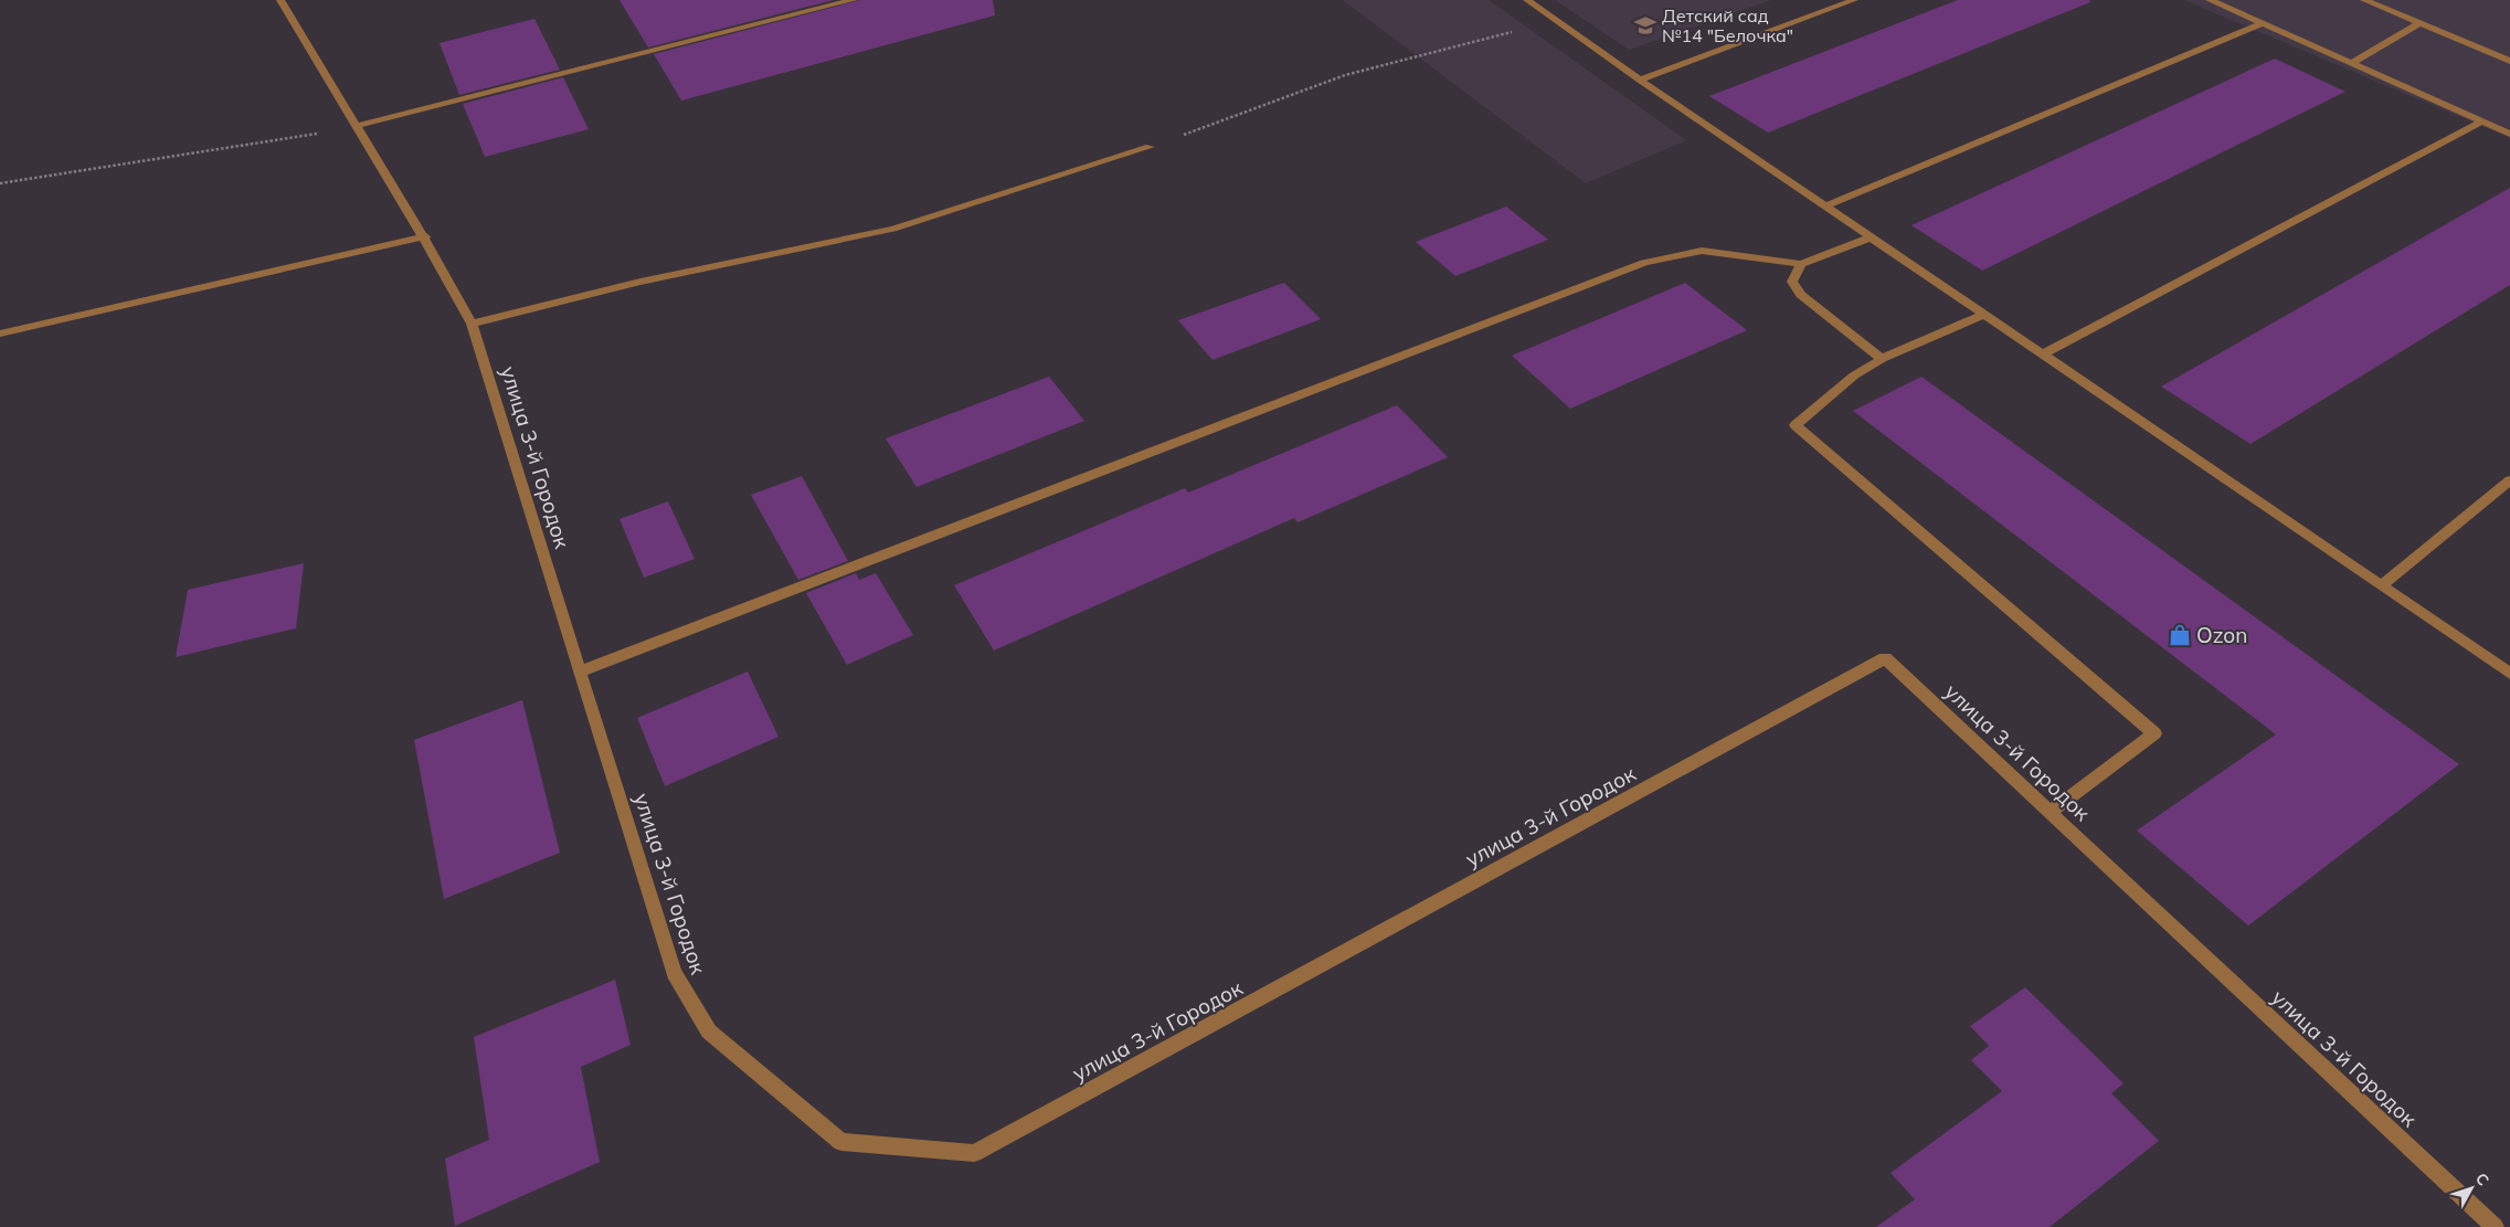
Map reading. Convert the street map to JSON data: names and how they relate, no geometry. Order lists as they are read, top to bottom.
{
  "streets": {
    "street": ["улица 3-й Городок"]
  },
  "places": {
    "school or university": ["Детский сад №14 \"Белочка\""],
    "shop": ["Ozon"]
  },
  "north": "top right"
}
